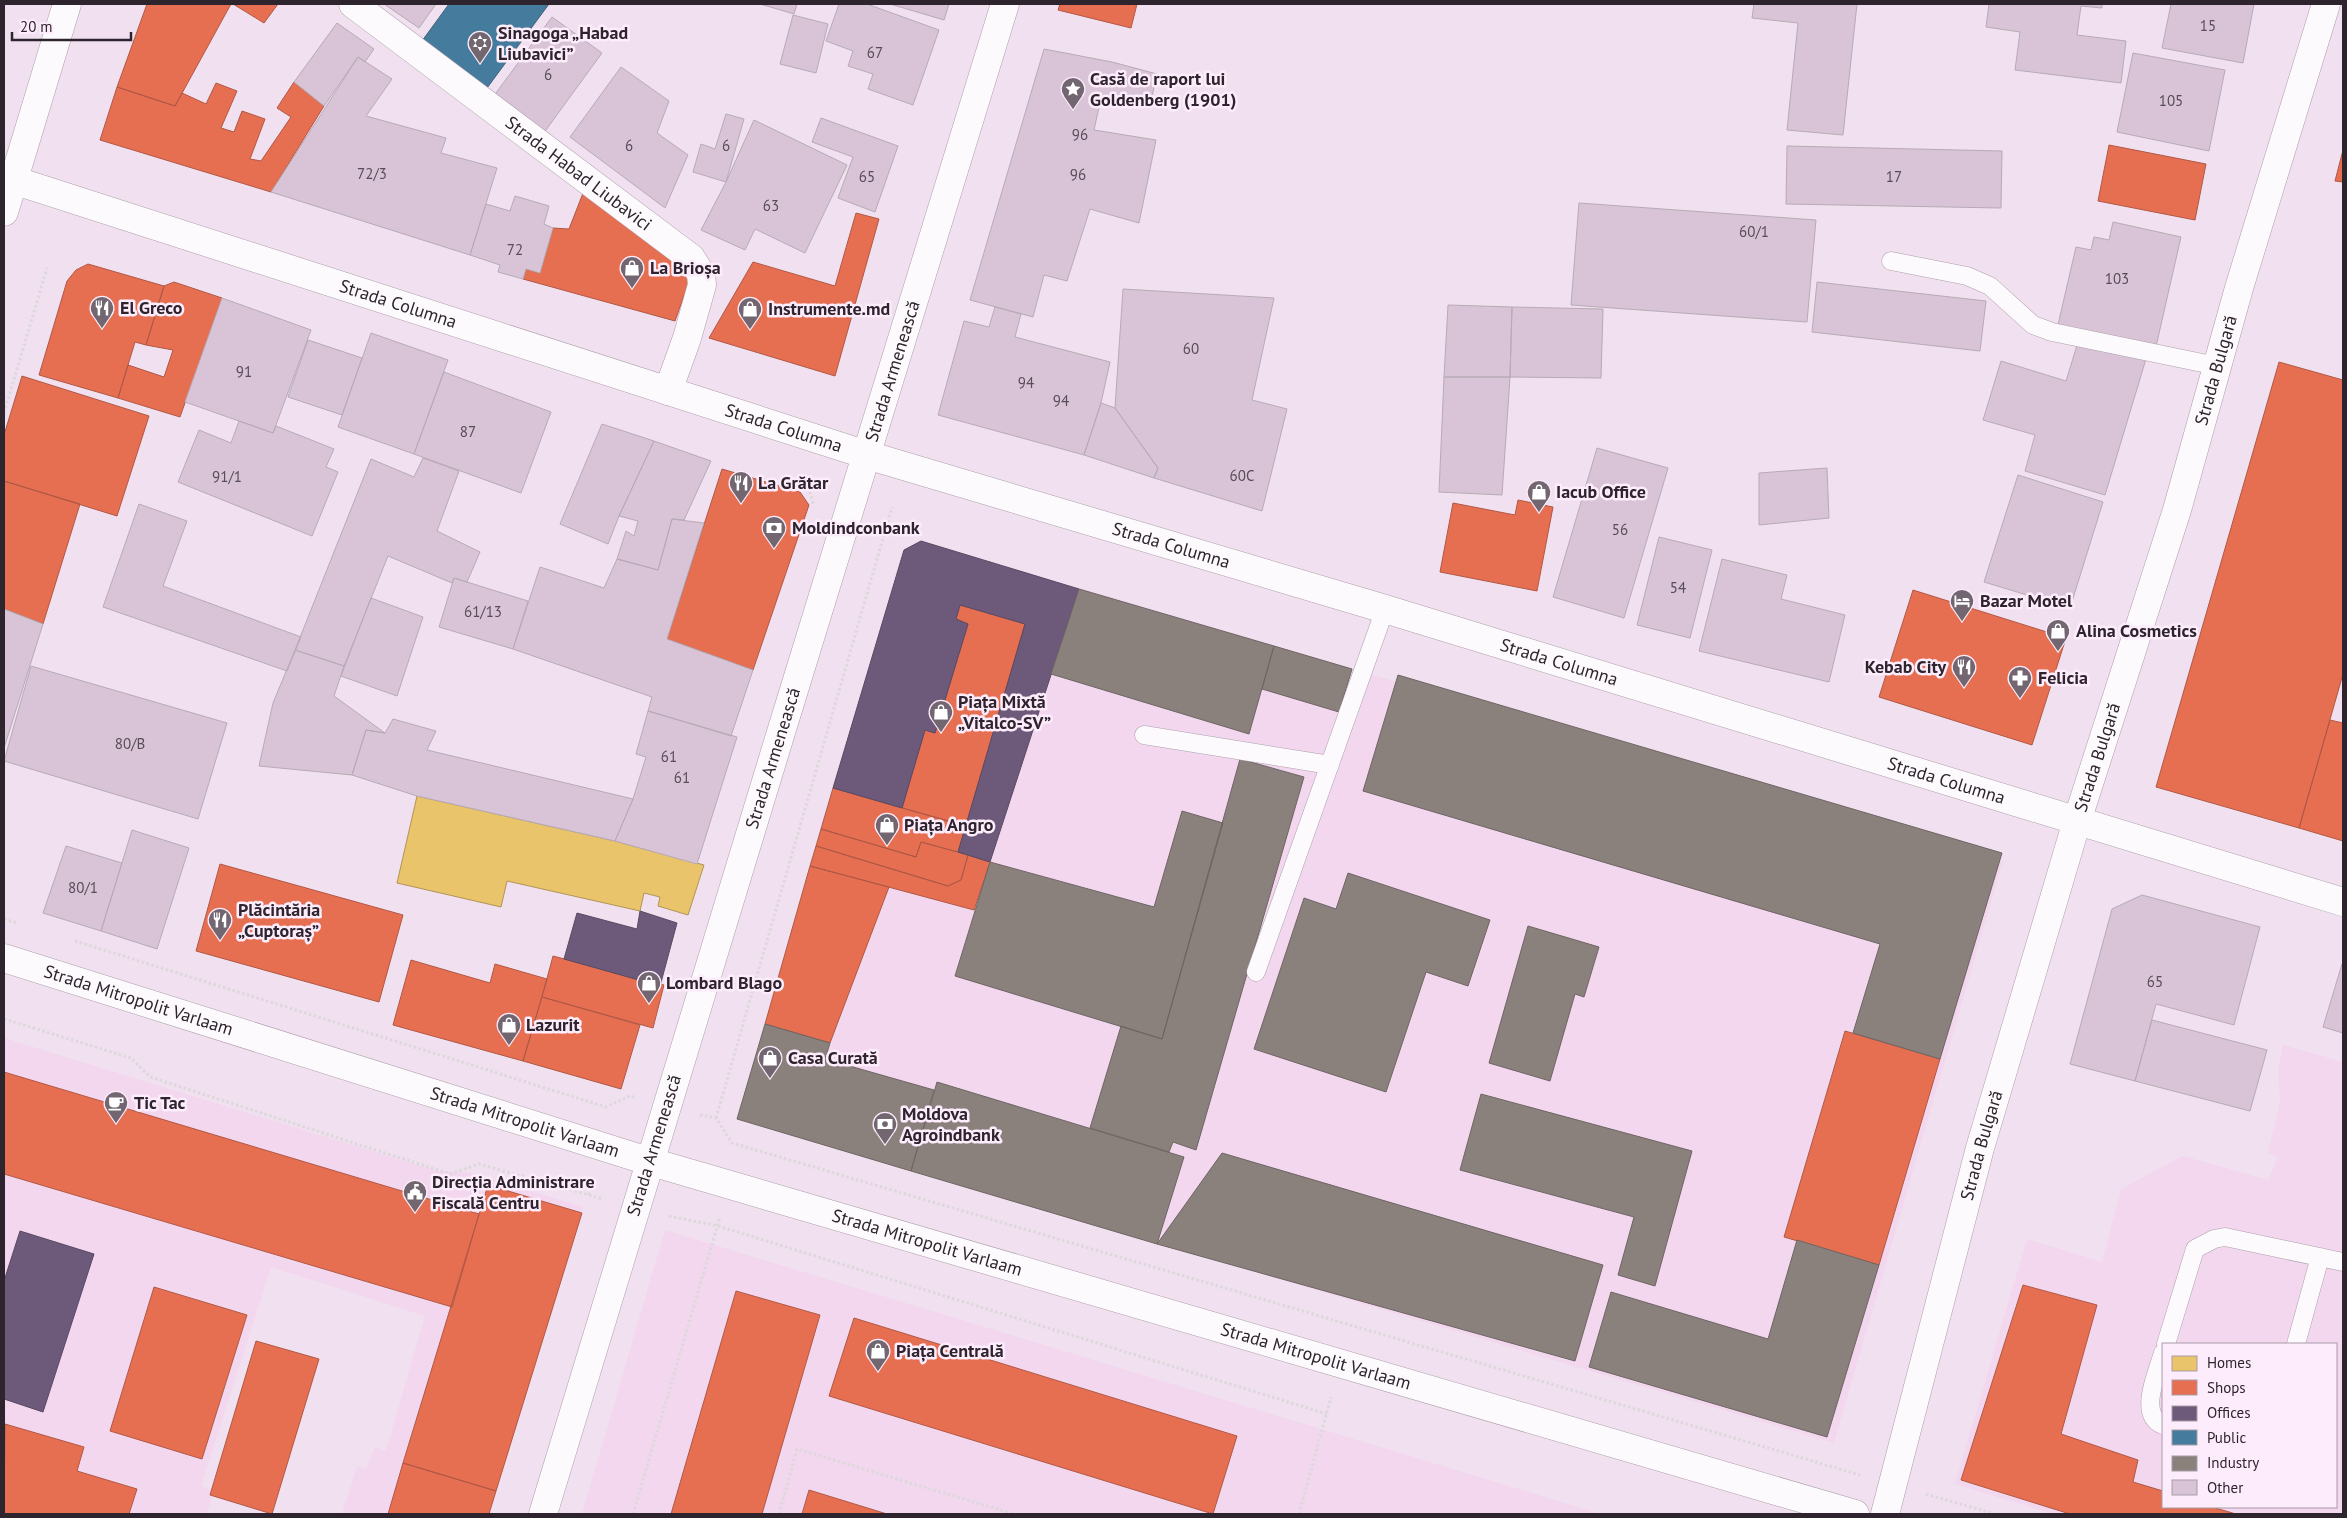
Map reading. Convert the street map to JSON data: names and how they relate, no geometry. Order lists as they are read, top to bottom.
{
  "streets": {
    "main road": [
      "Strada Habad Liubavici",
      "Strada Columna",
      "Strada Bulgară",
      "Strada Armenească",
      "Strada Mitropolit Varlaam"
    ]
  },
  "crossings": [
    ["Strada Habad Liubavici", "Strada Columna"],
    ["Strada Columna", "Strada Bulgară"],
    ["Strada Columna", "Strada Armenească"],
    ["Strada Armenească", "Strada Mitropolit Varlaam"]
  ],
  "places": {
    "synagogue": ["Sinagoga „Habad Liubavici”"],
    "place": ["Casă de raport lui Goldenberg (1901)"],
    "shop": [
      "La Brioșa",
      "Instrumente.md",
      "Iacub Office",
      "Alina Cosmetics",
      "Piața Mixtă „Vitalco-SV”",
      "Piața Angro",
      "Lombard Blago",
      "Lazurit",
      "Casa Curată",
      "Piața Centrală"
    ],
    "restaurant": [
      "El Greco",
      "La Grătar",
      "Kebab City",
      "Plăcintăria „Cuptoraș”"
    ],
    "bank": ["Moldindconbank", "Moldova Agroindbank"],
    "hotel": ["Bazar Motel"],
    "pharmacy": ["Felicia"],
    "cafe": ["Tic Tac"],
    "public building": ["Direcția Administrare Fiscală Centru"]
  },
  "house_numbers": [
    "15",
    "67",
    "6",
    "105",
    "96",
    "6",
    "6",
    "72/3",
    "96",
    "65",
    "17",
    "63",
    "60/1",
    "72",
    "103",
    "60",
    "91",
    "94",
    "94",
    "87",
    "60C",
    "91/1",
    "56",
    "54",
    "61/13",
    "80/B",
    "61",
    "61",
    "80/1",
    "65"
  ],
  "legend": [
    "Homes",
    "Shops",
    "Offices",
    "Public",
    "Industry",
    "Other"
  ],
  "scale_bar": "20 m"
}
